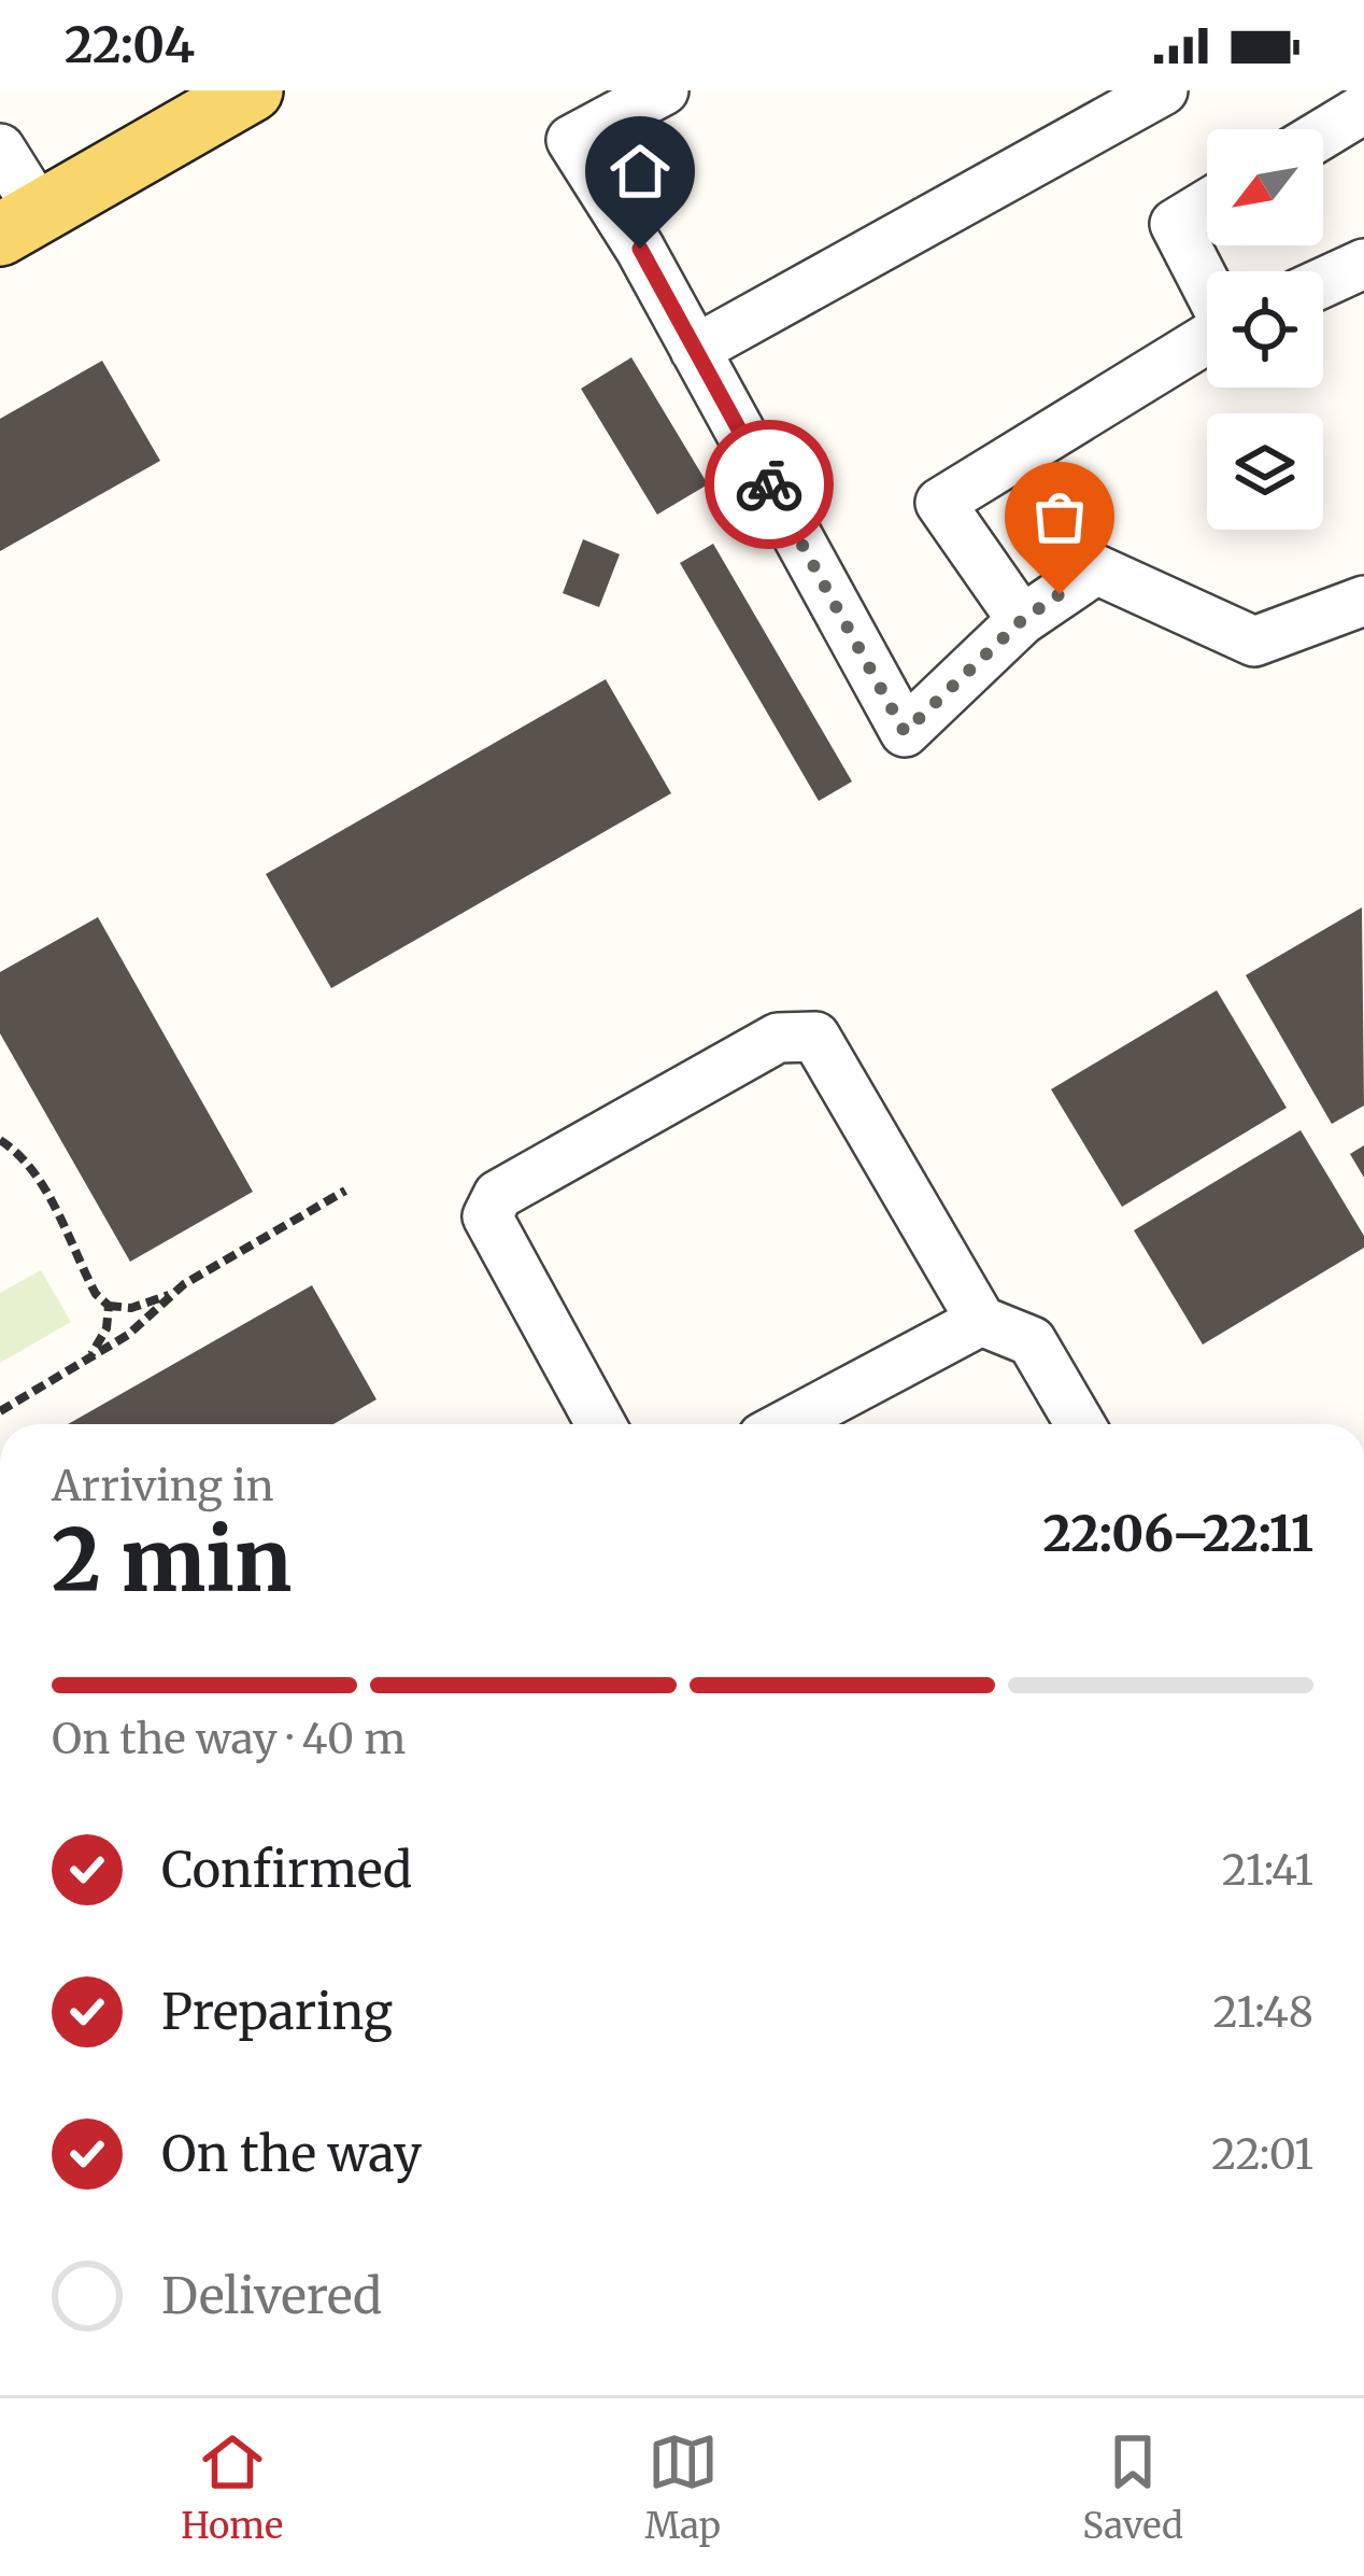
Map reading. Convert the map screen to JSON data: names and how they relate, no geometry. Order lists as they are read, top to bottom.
{
  "north": "bottom left",
  "page": {
    "status": "22:04",
    "heading": ["2 min", "Arriving in", "22:06–22:11"],
    "bar": "On the way · 40 m",
    "list": [
      ["Confirmed", "21:41"],
      ["Preparing", "21:48"],
      ["On the way", "22:01"],
      "Delivered"
    ],
    "tabs": ["Home", "Map", "Saved"]
  }
}
